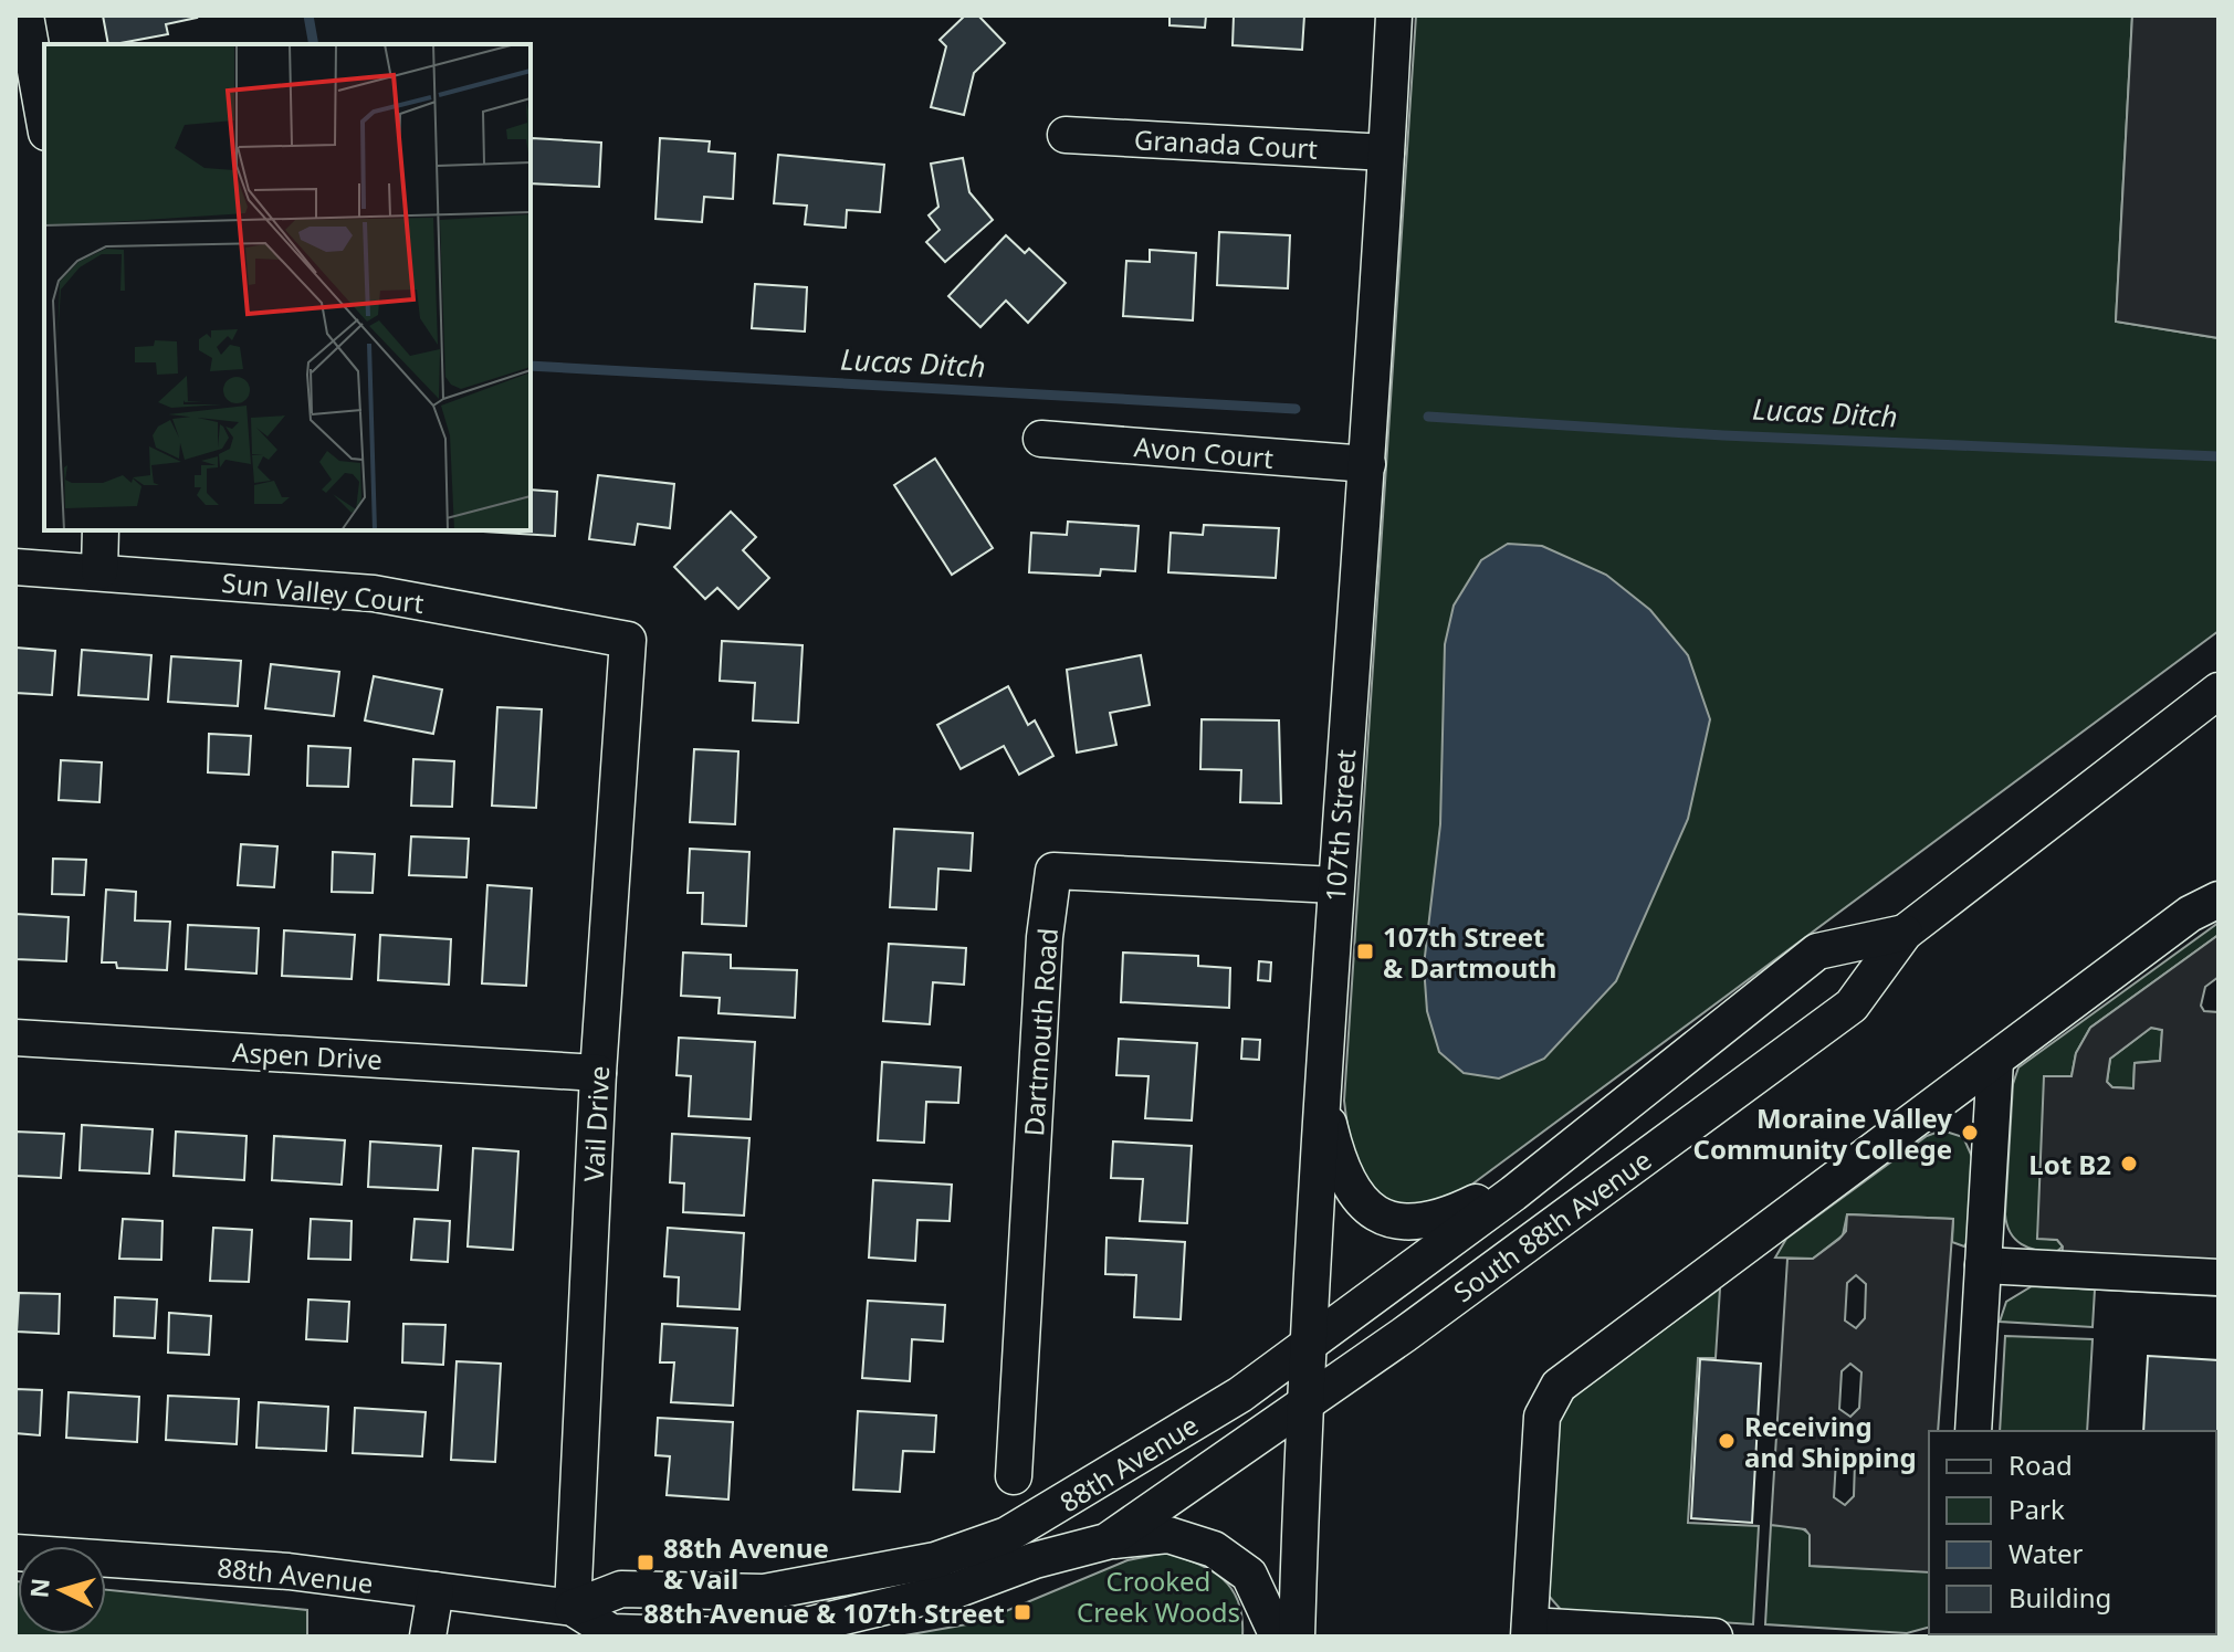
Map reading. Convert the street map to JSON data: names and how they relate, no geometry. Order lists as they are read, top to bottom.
{
  "streets": {
    "street": [
      "Granada Court",
      "Avon Court",
      "Sun Valley Court",
      "107th Street",
      "Dartmouth Road",
      "Aspen Drive",
      "Vail Drive",
      "South 88th Avenue",
      "88th Avenue"
    ]
  },
  "crossings": [
    ["Granada Court", "107th Street"],
    ["Avon Court", "107th Street"],
    ["Sun Valley Court", "Vail Drive"],
    ["107th Street", "Dartmouth Road"],
    ["107th Street", "South 88th Avenue"],
    ["107th Street", "88th Avenue"],
    ["Aspen Drive", "Vail Drive"],
    ["Vail Drive", "88th Avenue"],
    ["South 88th Avenue", "88th Avenue"]
  ],
  "water": ["Lucas Ditch"],
  "parks": ["Crooked Creek Woods"],
  "places": {
    "transit": ["107th Street & Dartmouth", "88th Avenue & Vail", "88th Avenue & 107th Street"],
    "other": ["Moraine Valley Community College", "Lot B2", "Receiving and Shipping"]
  },
  "legend": [
    "Road",
    "Park",
    "Water",
    "Building"
  ],
  "north": "left"
}
